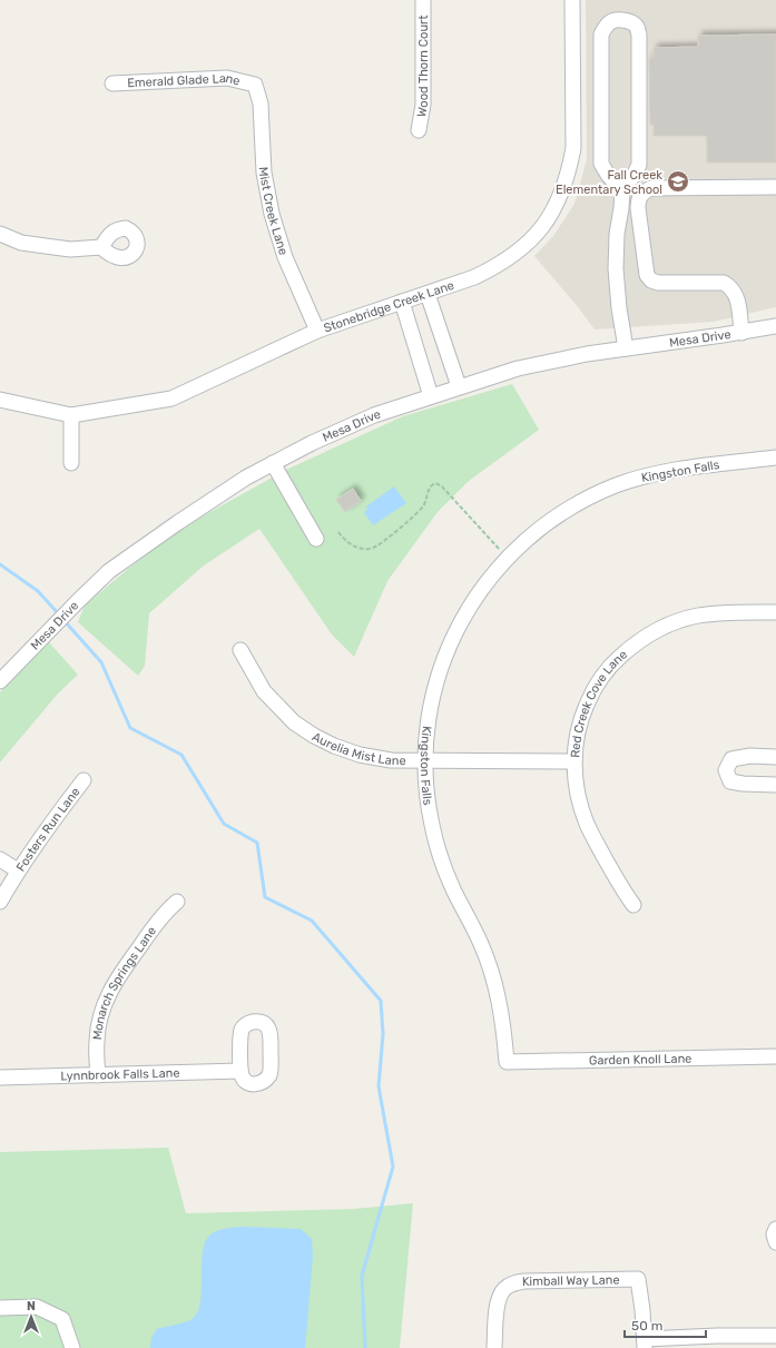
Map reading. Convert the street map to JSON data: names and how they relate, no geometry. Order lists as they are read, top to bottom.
{
  "streets": {
    "street": [
      "Wood Thorn Court",
      "Emerald Glade Lane",
      "Mist Creek Lane",
      "Stonebridge Creek Lane",
      "Mesa Drive",
      "Kingston Falls",
      "Red Creek Cove Lane",
      "Aurelia Mist Lane",
      "Fosters Run Lane",
      "Monarch Springs Lane",
      "Garden Knoll Lane",
      "Lynnbrook Falls Lane",
      "Kimball Way Lane"
    ]
  },
  "crossings": [
    ["Emerald Glade Lane", "Mist Creek Lane"],
    ["Mist Creek Lane", "Stonebridge Creek Lane"],
    ["Kingston Falls", "Aurelia Mist Lane"],
    ["Kingston Falls", "Garden Knoll Lane"],
    ["Red Creek Cove Lane", "Aurelia Mist Lane"],
    ["Monarch Springs Lane", "Lynnbrook Falls Lane"]
  ],
  "places": {
    "school or university": ["Fall Creek Elementary School"]
  },
  "scale_bar": "50 m",
  "north": "top"
}
